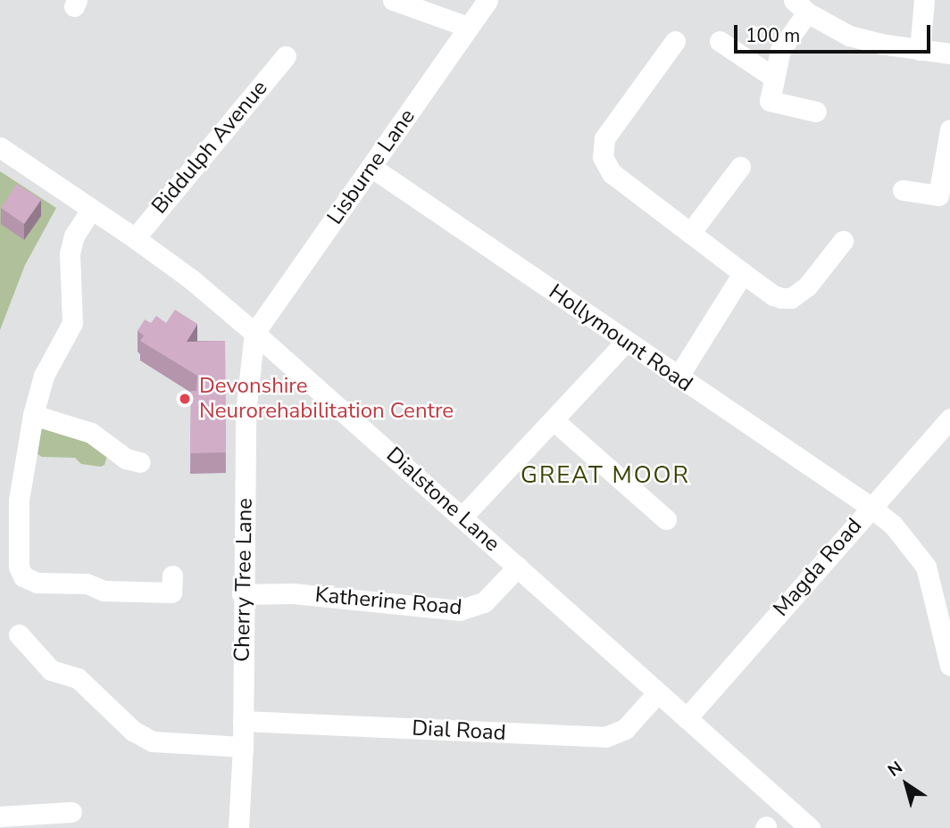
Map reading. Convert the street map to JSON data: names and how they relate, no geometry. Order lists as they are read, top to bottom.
{
  "streets": {
    "street": [
      "Biddulph Avenue",
      "Lisburne Lane",
      "Hollymount Road",
      "Dialstone Lane",
      "Magda Road",
      "Cherry Tree Lane",
      "Katherine Road",
      "Dial Road"
    ]
  },
  "crossings": [
    ["Biddulph Avenue", "Dialstone Lane"],
    ["Lisburne Lane", "Hollymount Road"],
    ["Lisburne Lane", "Dialstone Lane"],
    ["Lisburne Lane", "Cherry Tree Lane"],
    ["Hollymount Road", "Magda Road"],
    ["Dialstone Lane", "Magda Road"],
    ["Dialstone Lane", "Cherry Tree Lane"],
    ["Dialstone Lane", "Katherine Road"],
    ["Dialstone Lane", "Dial Road"],
    ["Cherry Tree Lane", "Katherine Road"],
    ["Cherry Tree Lane", "Dial Road"]
  ],
  "districts": ["GREAT MOOR"],
  "places": ["Devonshire Neurorehabilitation Centre"],
  "scale_bar": "100 m",
  "north": "top left"
}
